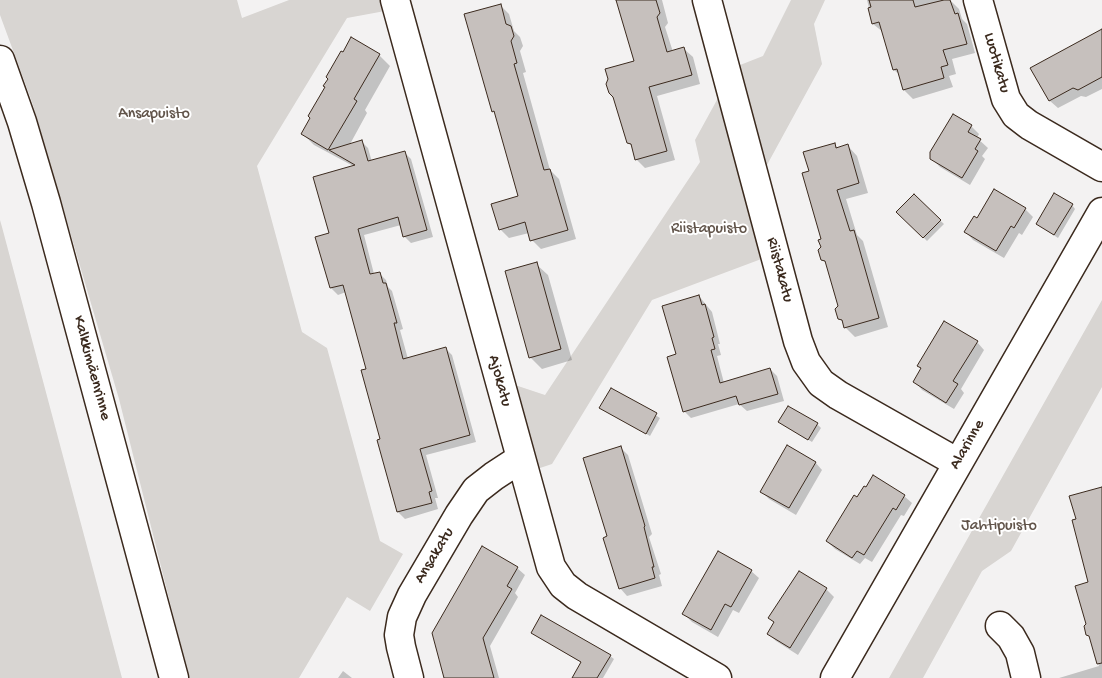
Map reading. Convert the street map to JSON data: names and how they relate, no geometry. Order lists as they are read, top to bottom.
{
  "streets": {
    "street": [
      "Luotikatu",
      "Riistakatu",
      "Kalkkimäenrinne",
      "Ajokatu",
      "Alarinne",
      "Ansakatu"
    ]
  },
  "crossings": [
    ["Riistakatu", "Alarinne"],
    ["Ajokatu", "Ansakatu"]
  ],
  "parks": ["Ansapuisto", "Riistapuisto", "Jahtipuisto"]
}
